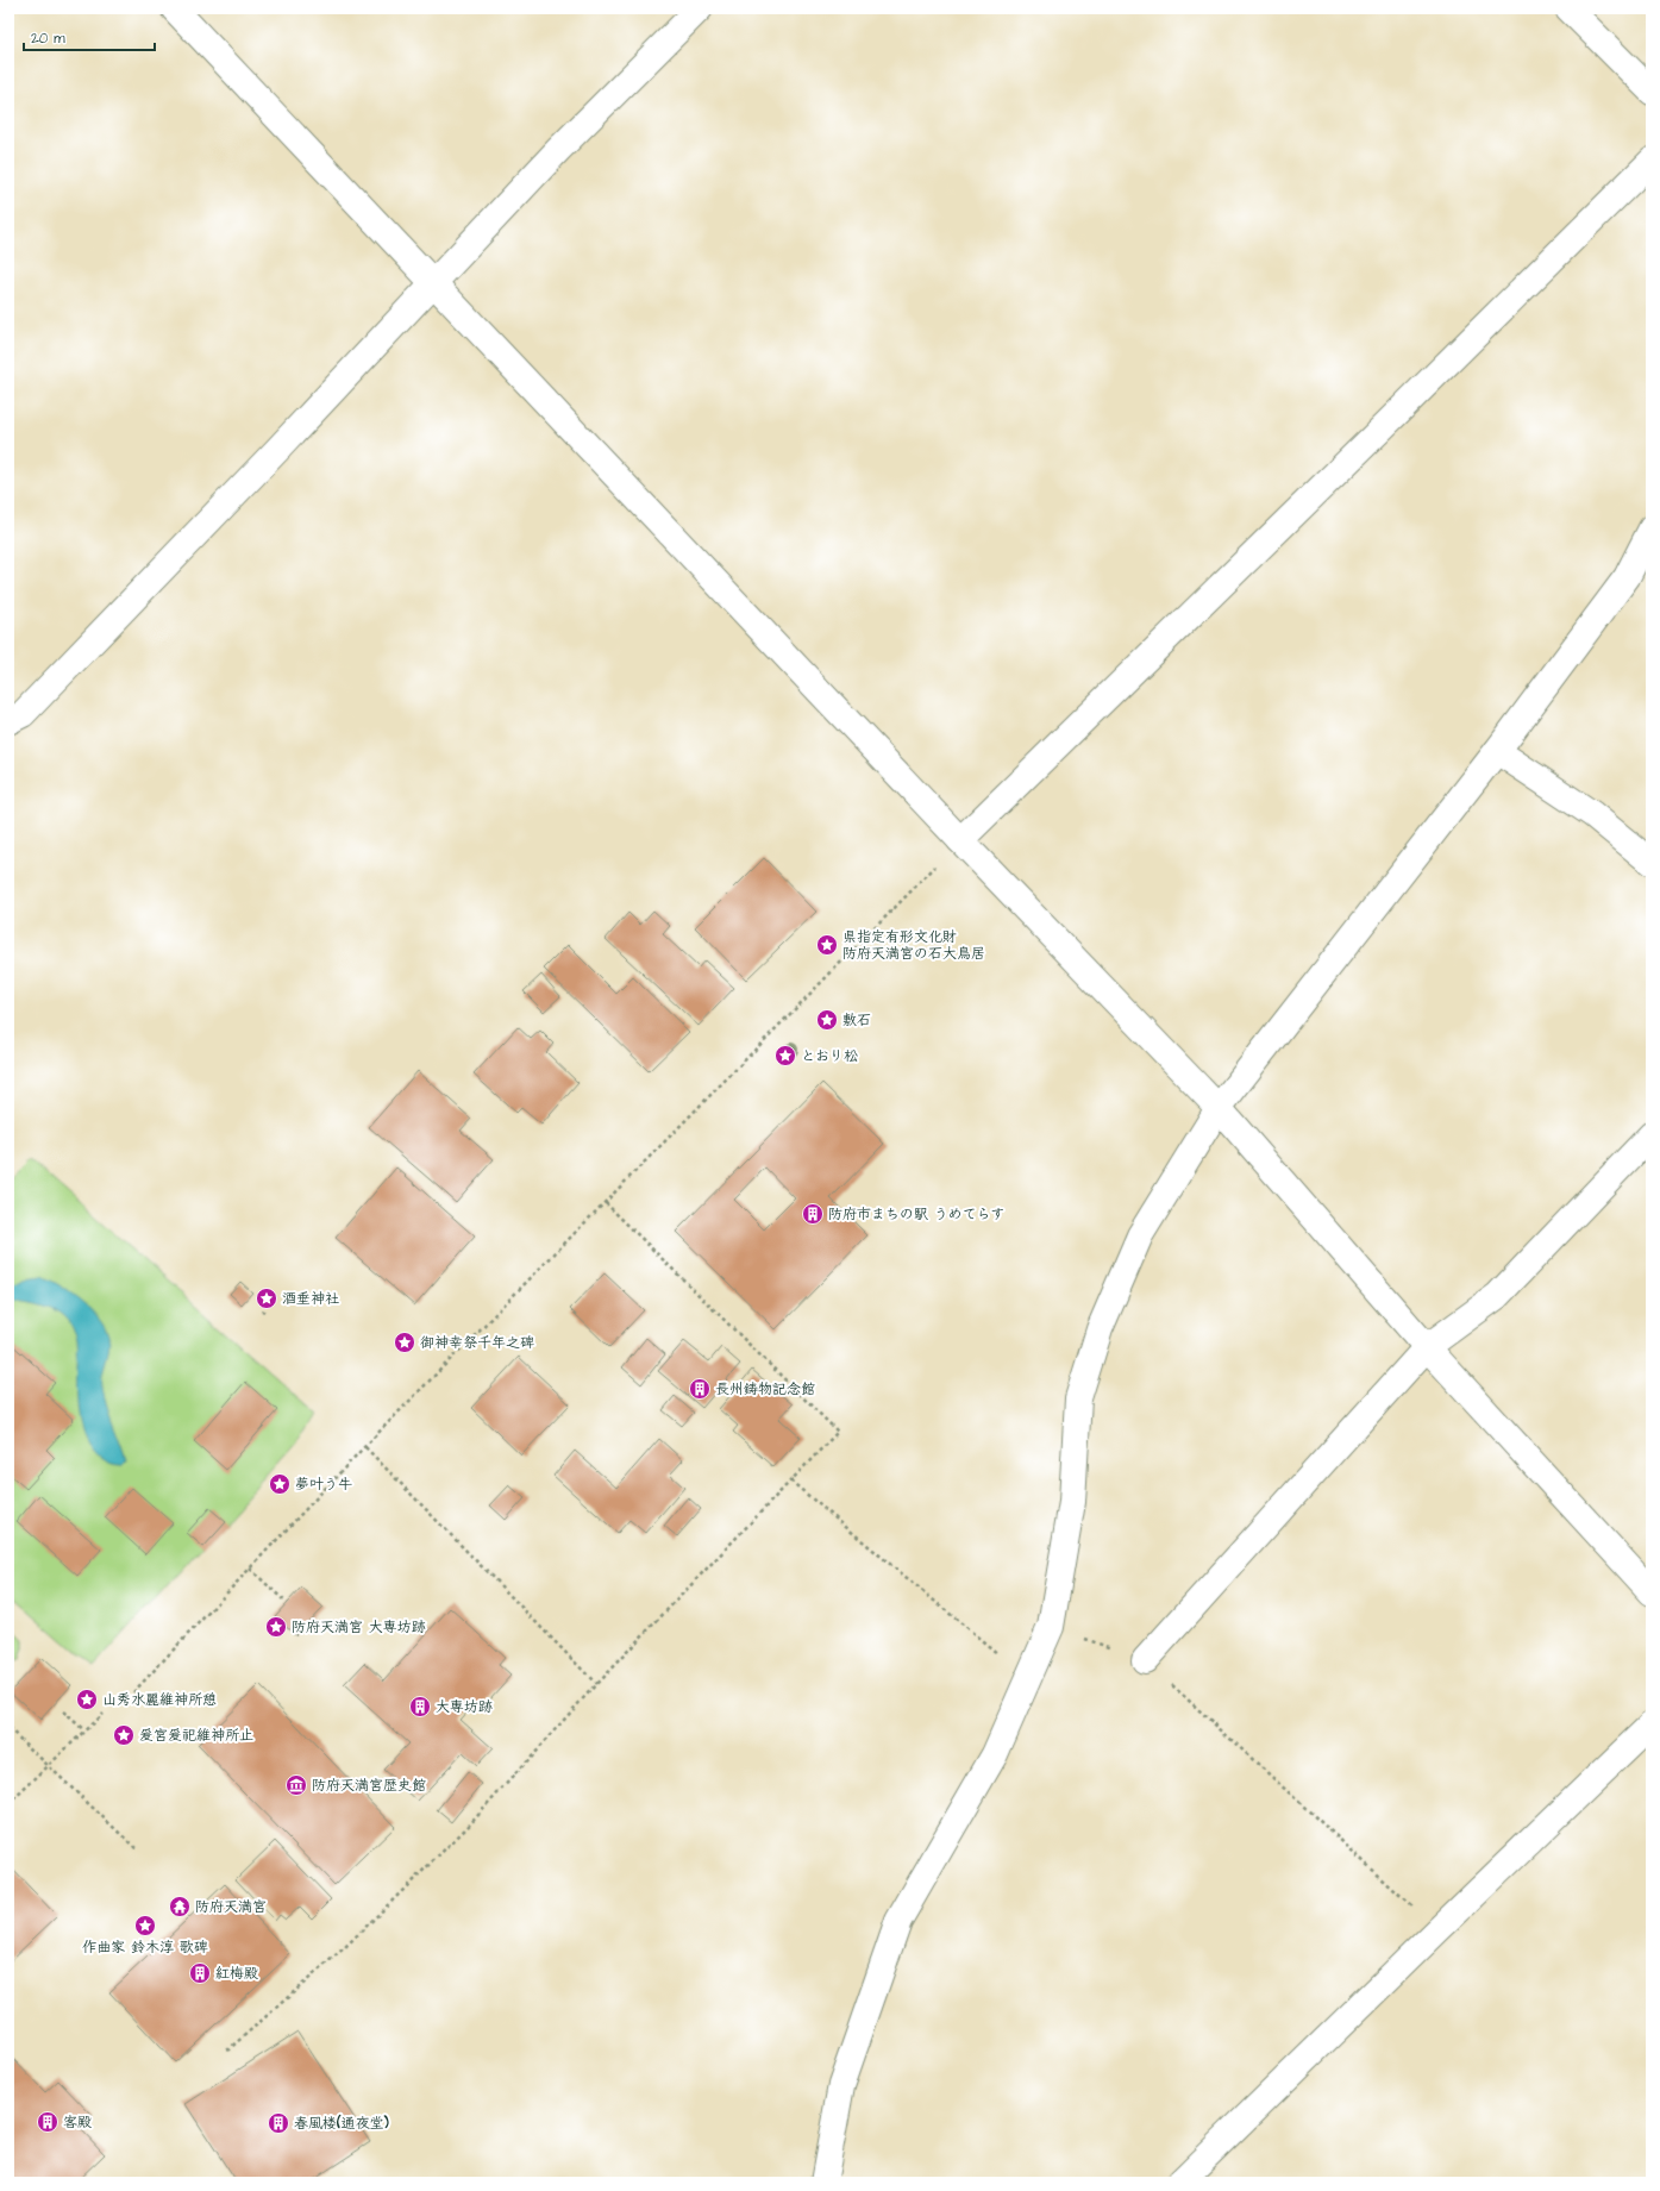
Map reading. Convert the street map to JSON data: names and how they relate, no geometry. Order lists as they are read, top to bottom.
{
  "places": {
    "place": [
      "県指定有形文化財 防府天満宮の石大鳥居",
      "敷石",
      "とおり松",
      "酒垂神社",
      "御神幸祭千年之碑",
      "夢叶う牛",
      "防府天満宮 大専坊跡",
      "山秀水麗維神所憩",
      "爰宮爰祀維神所止",
      "作曲家 鈴木淳 歌碑"
    ],
    "building": [
      "防府市まちの駅 うめてらす",
      "長州鋳物記念館",
      "大専坊跡",
      "紅梅殿",
      "客殿",
      "春風楼(通夜堂)"
    ],
    "museum": ["防府天満宮歴史館"],
    "temple": ["防府天満宮"]
  },
  "scale_bar": "20 m"
}
